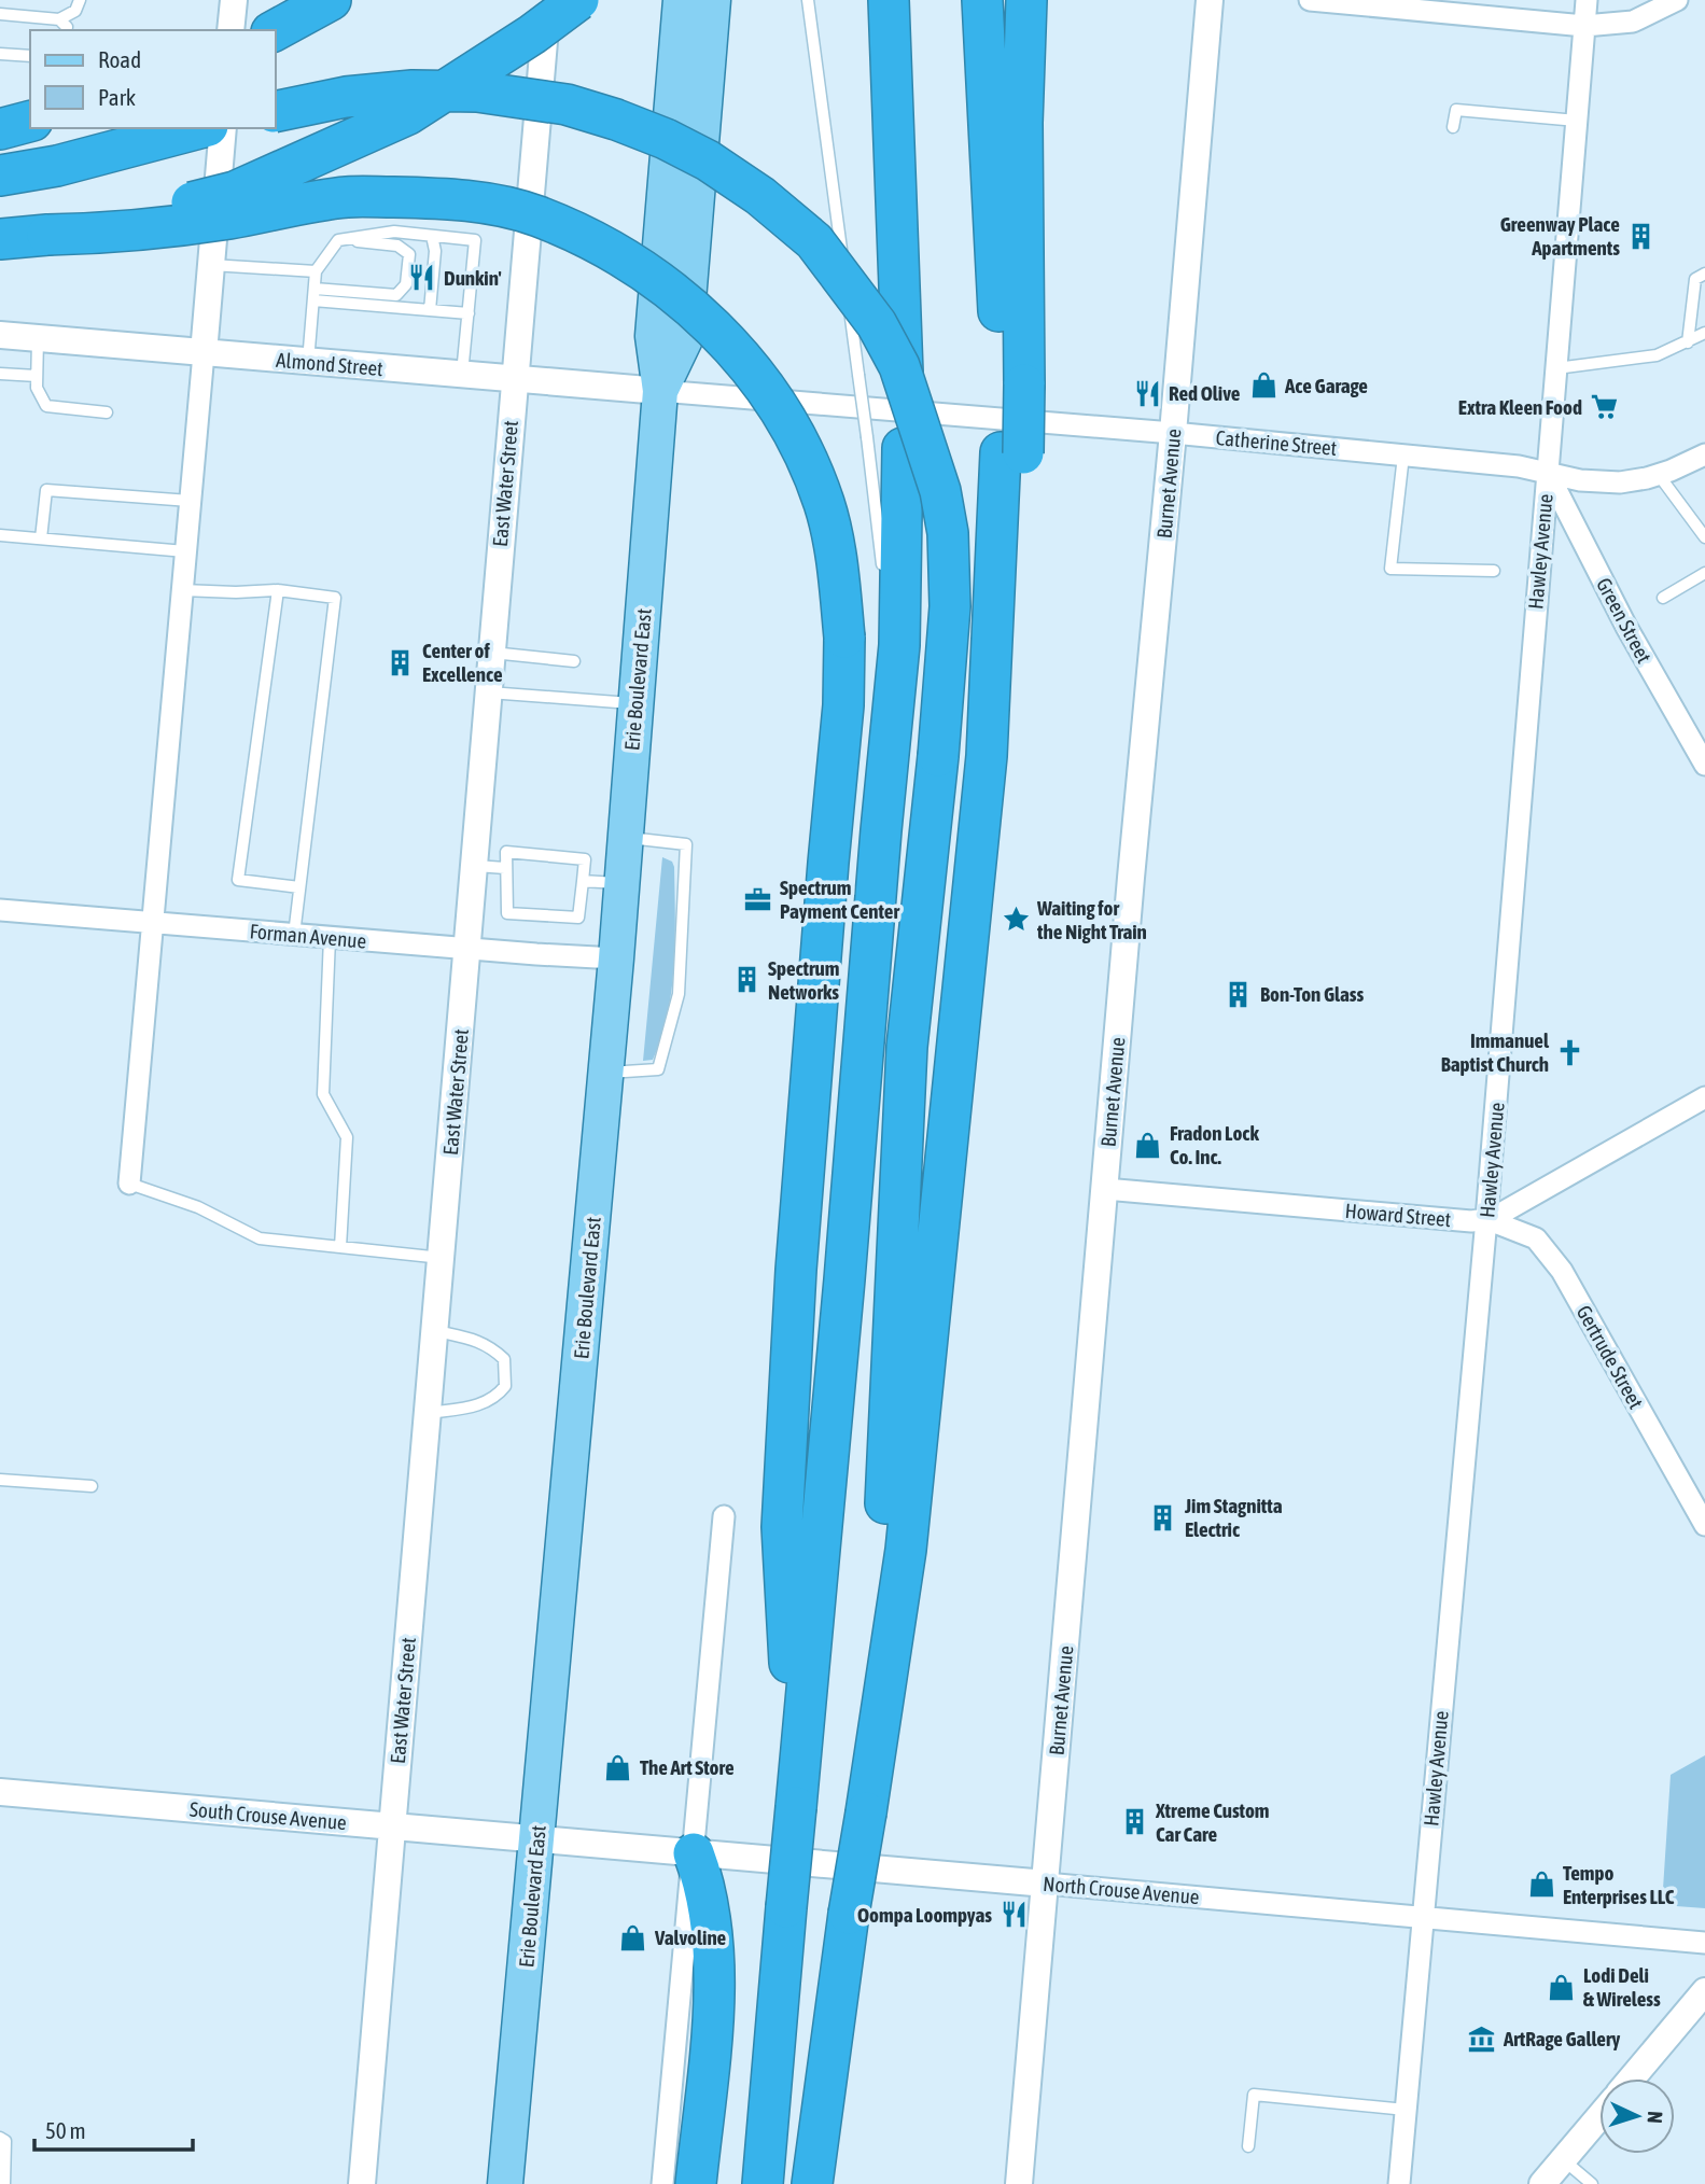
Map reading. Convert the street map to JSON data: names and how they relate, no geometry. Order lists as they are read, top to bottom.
{
  "streets": {
    "main road": ["Erie Boulevard East"],
    "street": [
      "Almond Street",
      "Catherine Street",
      "East Water Street",
      "Burnet Avenue",
      "Hawley Avenue",
      "Green Street",
      "Forman Avenue",
      "Howard Street",
      "Gertrude Street",
      "South Crouse Avenue",
      "North Crouse Avenue"
    ]
  },
  "crossings": [
    ["Almond Street", "Catherine Street"],
    ["Almond Street", "East Water Street"],
    ["Almond Street", "Erie Boulevard East"],
    ["Catherine Street", "Burnet Avenue"],
    ["Catherine Street", "Hawley Avenue"],
    ["Catherine Street", "Green Street"],
    ["Catherine Street", "Erie Boulevard East"],
    ["East Water Street", "Forman Avenue"],
    ["East Water Street", "South Crouse Avenue"],
    ["Burnet Avenue", "Howard Street"],
    ["Burnet Avenue", "North Crouse Avenue"],
    ["Hawley Avenue", "Green Street"],
    ["Hawley Avenue", "Howard Street"],
    ["Hawley Avenue", "Gertrude Street"],
    ["Hawley Avenue", "North Crouse Avenue"],
    ["Erie Boulevard East", "Forman Avenue"],
    ["Erie Boulevard East", "South Crouse Avenue"],
    ["Erie Boulevard East", "North Crouse Avenue"],
    ["Howard Street", "Gertrude Street"],
    ["South Crouse Avenue", "North Crouse Avenue"]
  ],
  "places": {
    "building": [
      "Greenway Place Apartments",
      "Center of Excellence",
      "Spectrum Networks",
      "Bon-Ton Glass",
      "Jim Stagnitta Electric",
      "Xtreme Custom Car Care"
    ],
    "restaurant": ["Dunkin'", "Red Olive", "Oompa Loompyas"],
    "shop": [
      "Ace Garage",
      "Fradon Lock Co. Inc.",
      "The Art Store",
      "Tempo Enterprises LLC",
      "Valvoline",
      "Lodi Deli & Wireless"
    ],
    "supermarket": ["Extra Kleen Food"],
    "office": ["Spectrum Payment Center"],
    "place": ["Waiting for the Night Train"],
    "church": ["Immanuel Baptist Church"],
    "museum": ["ArtRage Gallery"]
  },
  "legend": ["Road", "Park"],
  "scale_bar": "50 m",
  "north": "right"
}
